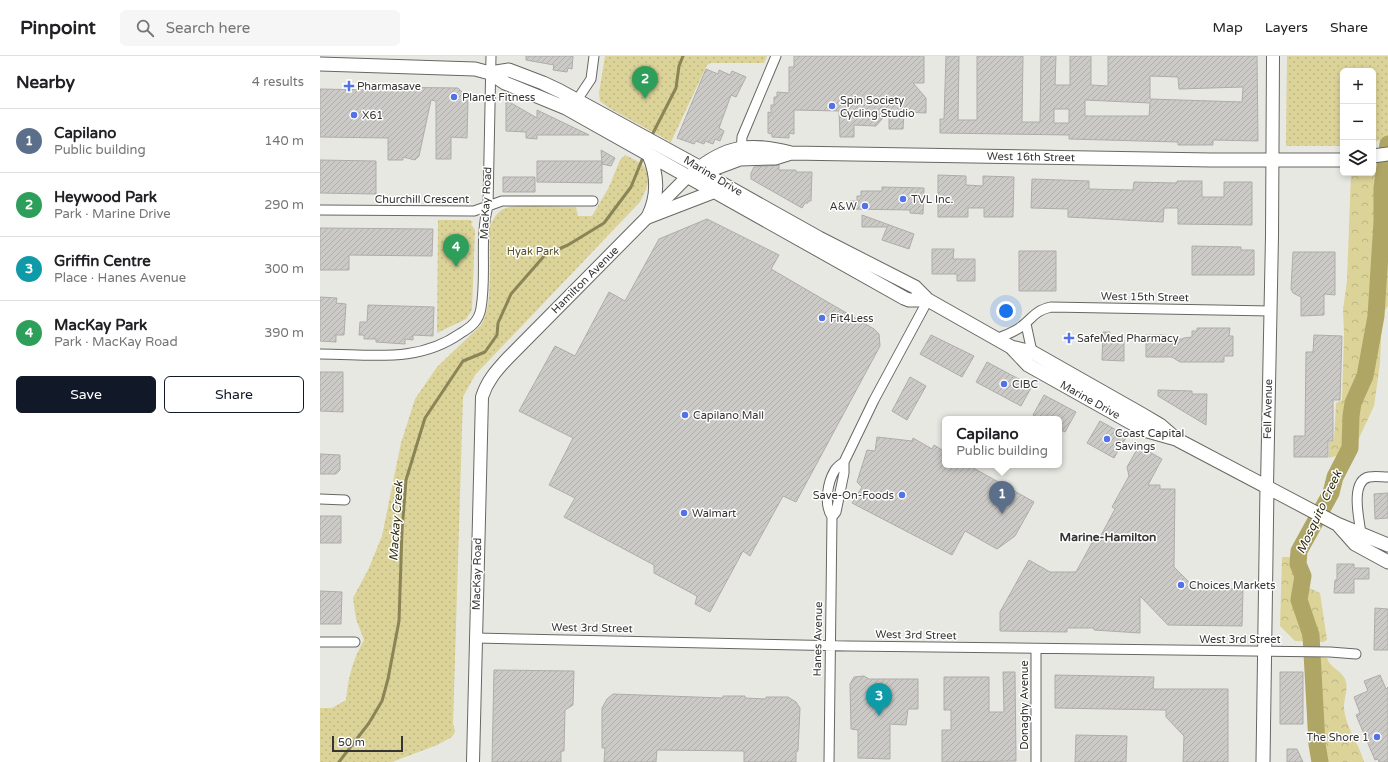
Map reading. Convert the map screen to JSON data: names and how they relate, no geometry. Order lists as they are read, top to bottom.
{
  "streets": {
    "main road": ["West 16th Street", "Marine Drive", "Fell Avenue"],
    "street": [
      "Churchill Crescent",
      "MacKay Road",
      "Hamilton Avenue",
      "West 15th Street",
      "West 3rd Street",
      "Hanes Avenue",
      "Donaghy Avenue"
    ]
  },
  "crossings": [
    ["West 16th Street", "Marine Drive"],
    ["West 16th Street", "Hamilton Avenue"],
    ["West 16th Street", "Fell Avenue"],
    ["Marine Drive", "MacKay Road"],
    ["Marine Drive", "Hamilton Avenue"],
    ["Marine Drive", "West 15th Street"],
    ["Marine Drive", "Fell Avenue"],
    ["Marine Drive", "Hanes Avenue"],
    ["Churchill Crescent", "MacKay Road"],
    ["MacKay Road", "Hamilton Avenue"],
    ["MacKay Road", "West 3rd Street"],
    ["West 15th Street", "Fell Avenue"],
    ["Fell Avenue", "West 3rd Street"],
    ["West 3rd Street", "Hanes Avenue"],
    ["West 3rd Street", "Donaghy Avenue"]
  ],
  "districts": ["Marine-Hamilton"],
  "water": ["Mosquito Creek", "Mackay Creek"],
  "parks": ["Hyak Park"],
  "places": {
    "health": ["Pharmasave", "SafeMed Pharmacy"],
    "other": [
      "Planet Fitness",
      "Spin Society Cycling Studio",
      "X61",
      "TVL Inc.",
      "A&W",
      "Fit4Less",
      "CIBC",
      "Capilano Mall",
      "Coast Capital Savings",
      "Save-On-Foods",
      "Walmart",
      "Choices Markets",
      "The Shore 1"
    ]
  },
  "scale_bar": "50 m",
  "page": {
    "header": "Pinpoint",
    "search": "Search here",
    "nav": ["Map", "Layers", "Share"],
    "heading": ["Nearby", "4 results"],
    "pins": [
      "2",
      "4",
      "1",
      "3"
    ],
    "map_buttons": ["+", "−"],
    "list": [
      {
        "mark": "1",
        "name": "Capilano",
        "note": "Public building",
        "value": "140 m"
      },
      {
        "mark": "2",
        "name": "Heywood Park",
        "note": "Park · Marine Drive",
        "value": "290 m"
      },
      {
        "mark": "3",
        "name": "Griffin Centre",
        "note": "Place · Hanes Avenue",
        "value": "300 m"
      },
      {
        "mark": "4",
        "name": "MacKay Park",
        "note": "Park · MacKay Road",
        "value": "390 m"
      }
    ],
    "buttons": ["Save", "Share"],
    "popup": ["Capilano", "Public building"],
    "scale": "50 m"
  }
}
